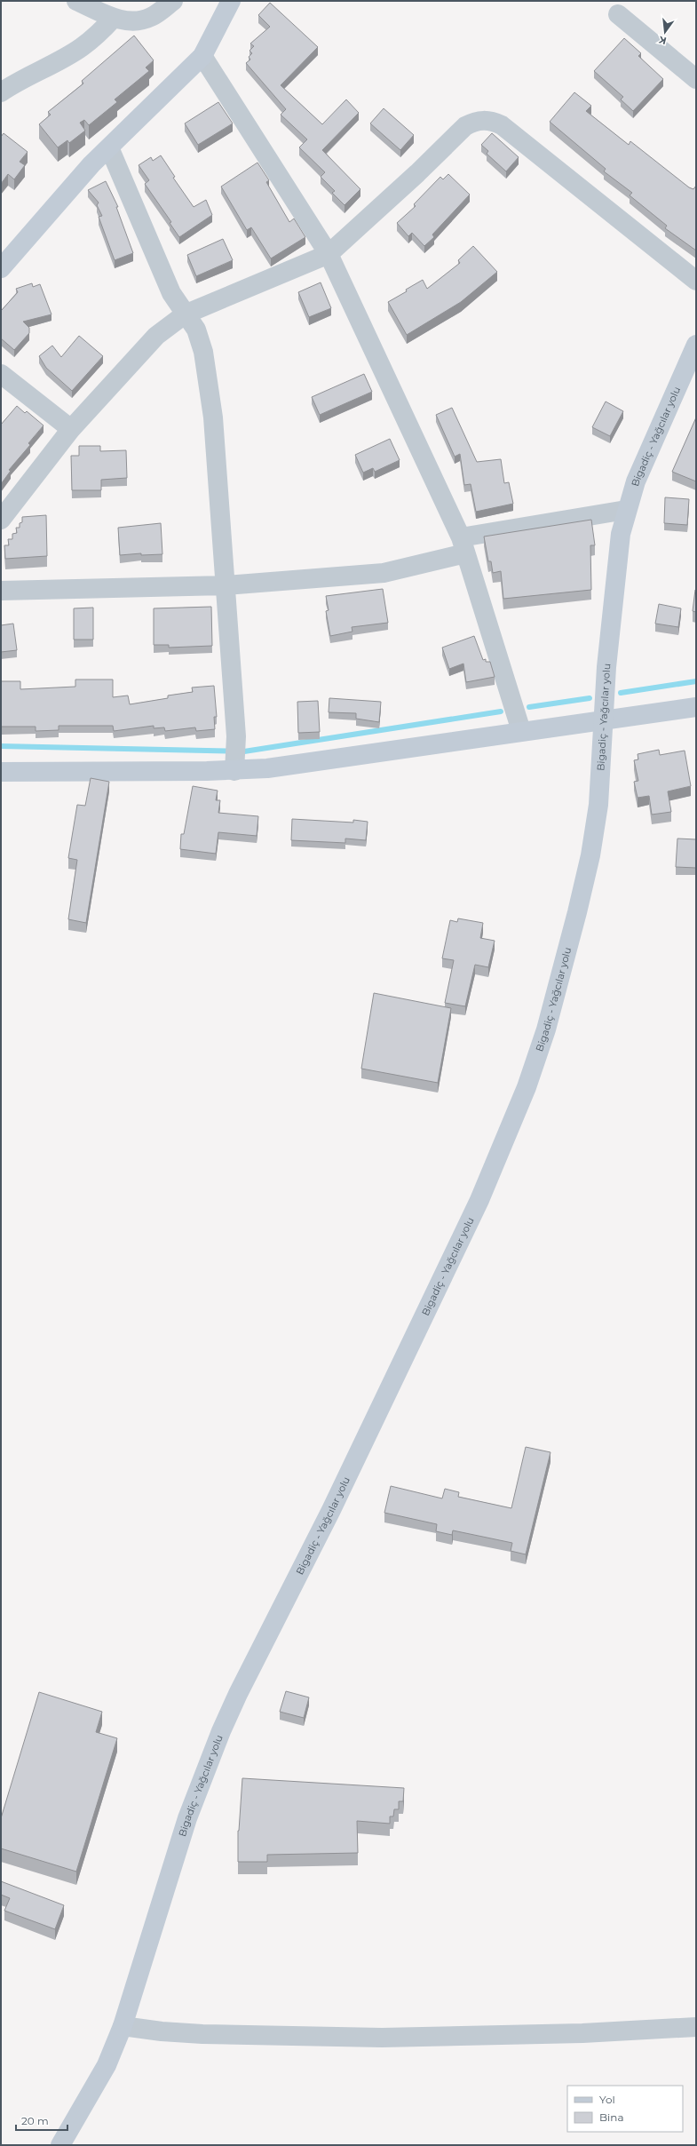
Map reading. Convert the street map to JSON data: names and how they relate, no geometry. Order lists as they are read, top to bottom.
{
  "streets": {
    "main road": ["Bigadiç - Yağcılar yolu"]
  },
  "legend": ["Yol", "Bina"],
  "scale_bar": "20 m",
  "north": "bottom"
}
